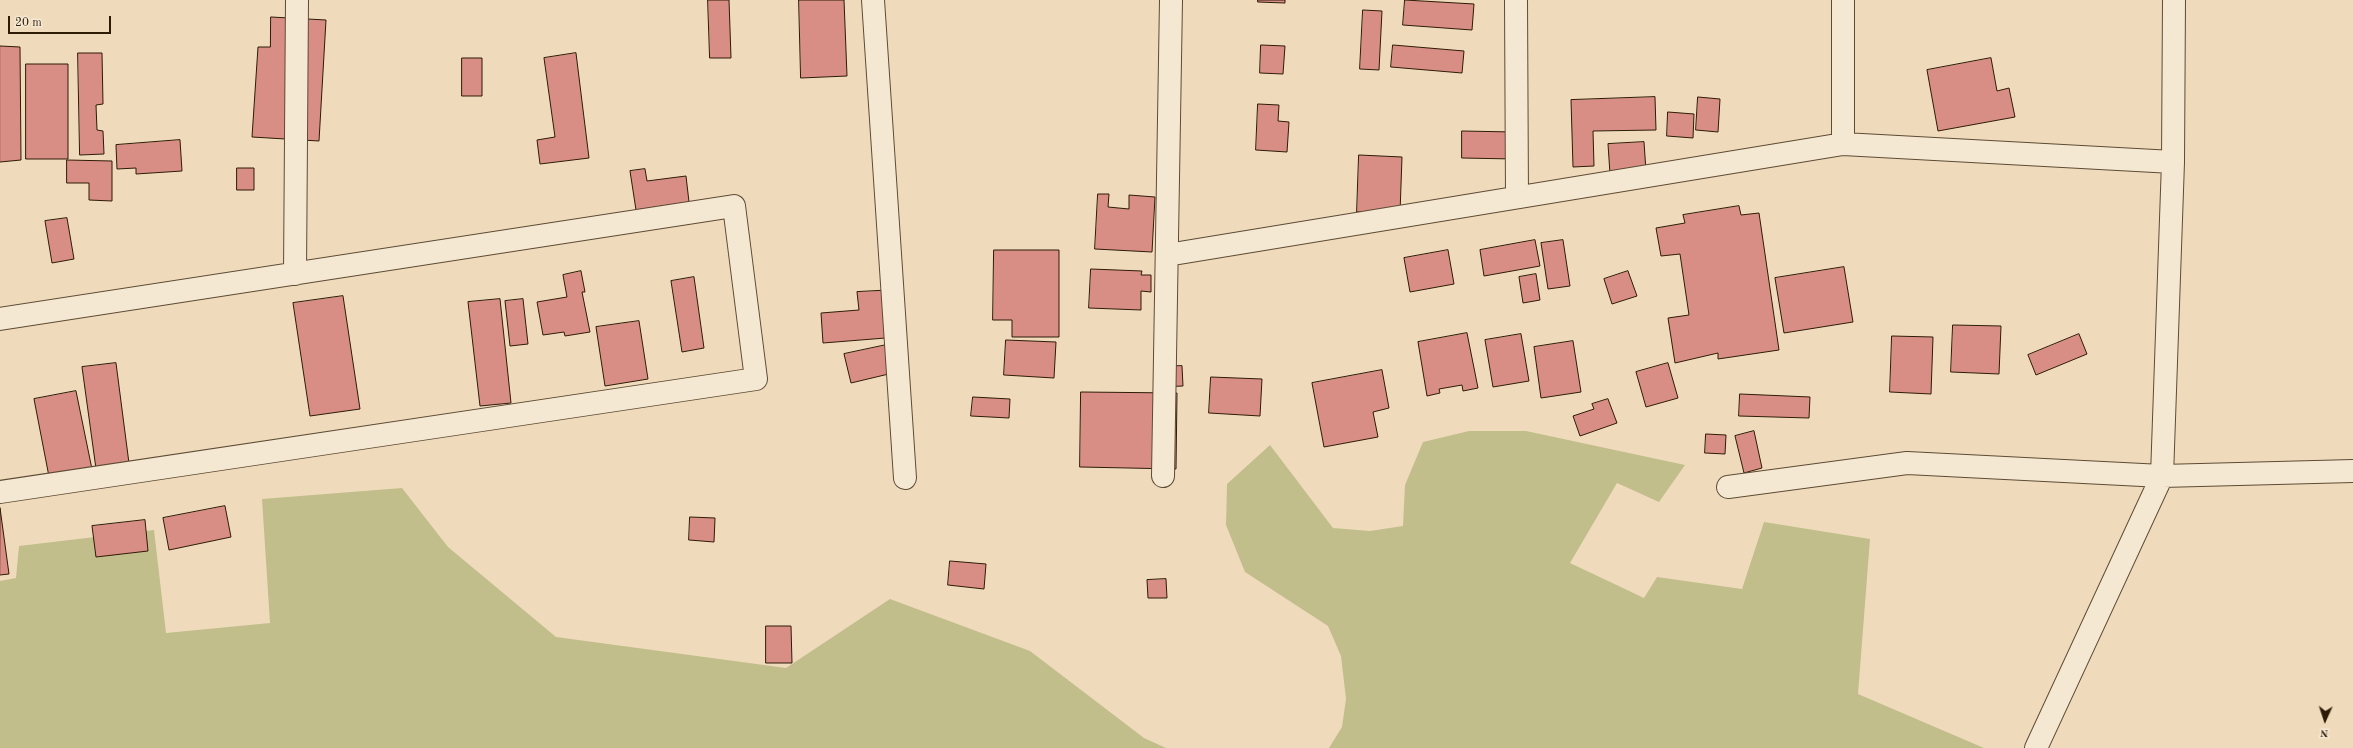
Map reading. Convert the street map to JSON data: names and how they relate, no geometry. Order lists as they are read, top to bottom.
{
  "scale_bar": "20 m",
  "north": "bottom"
}
